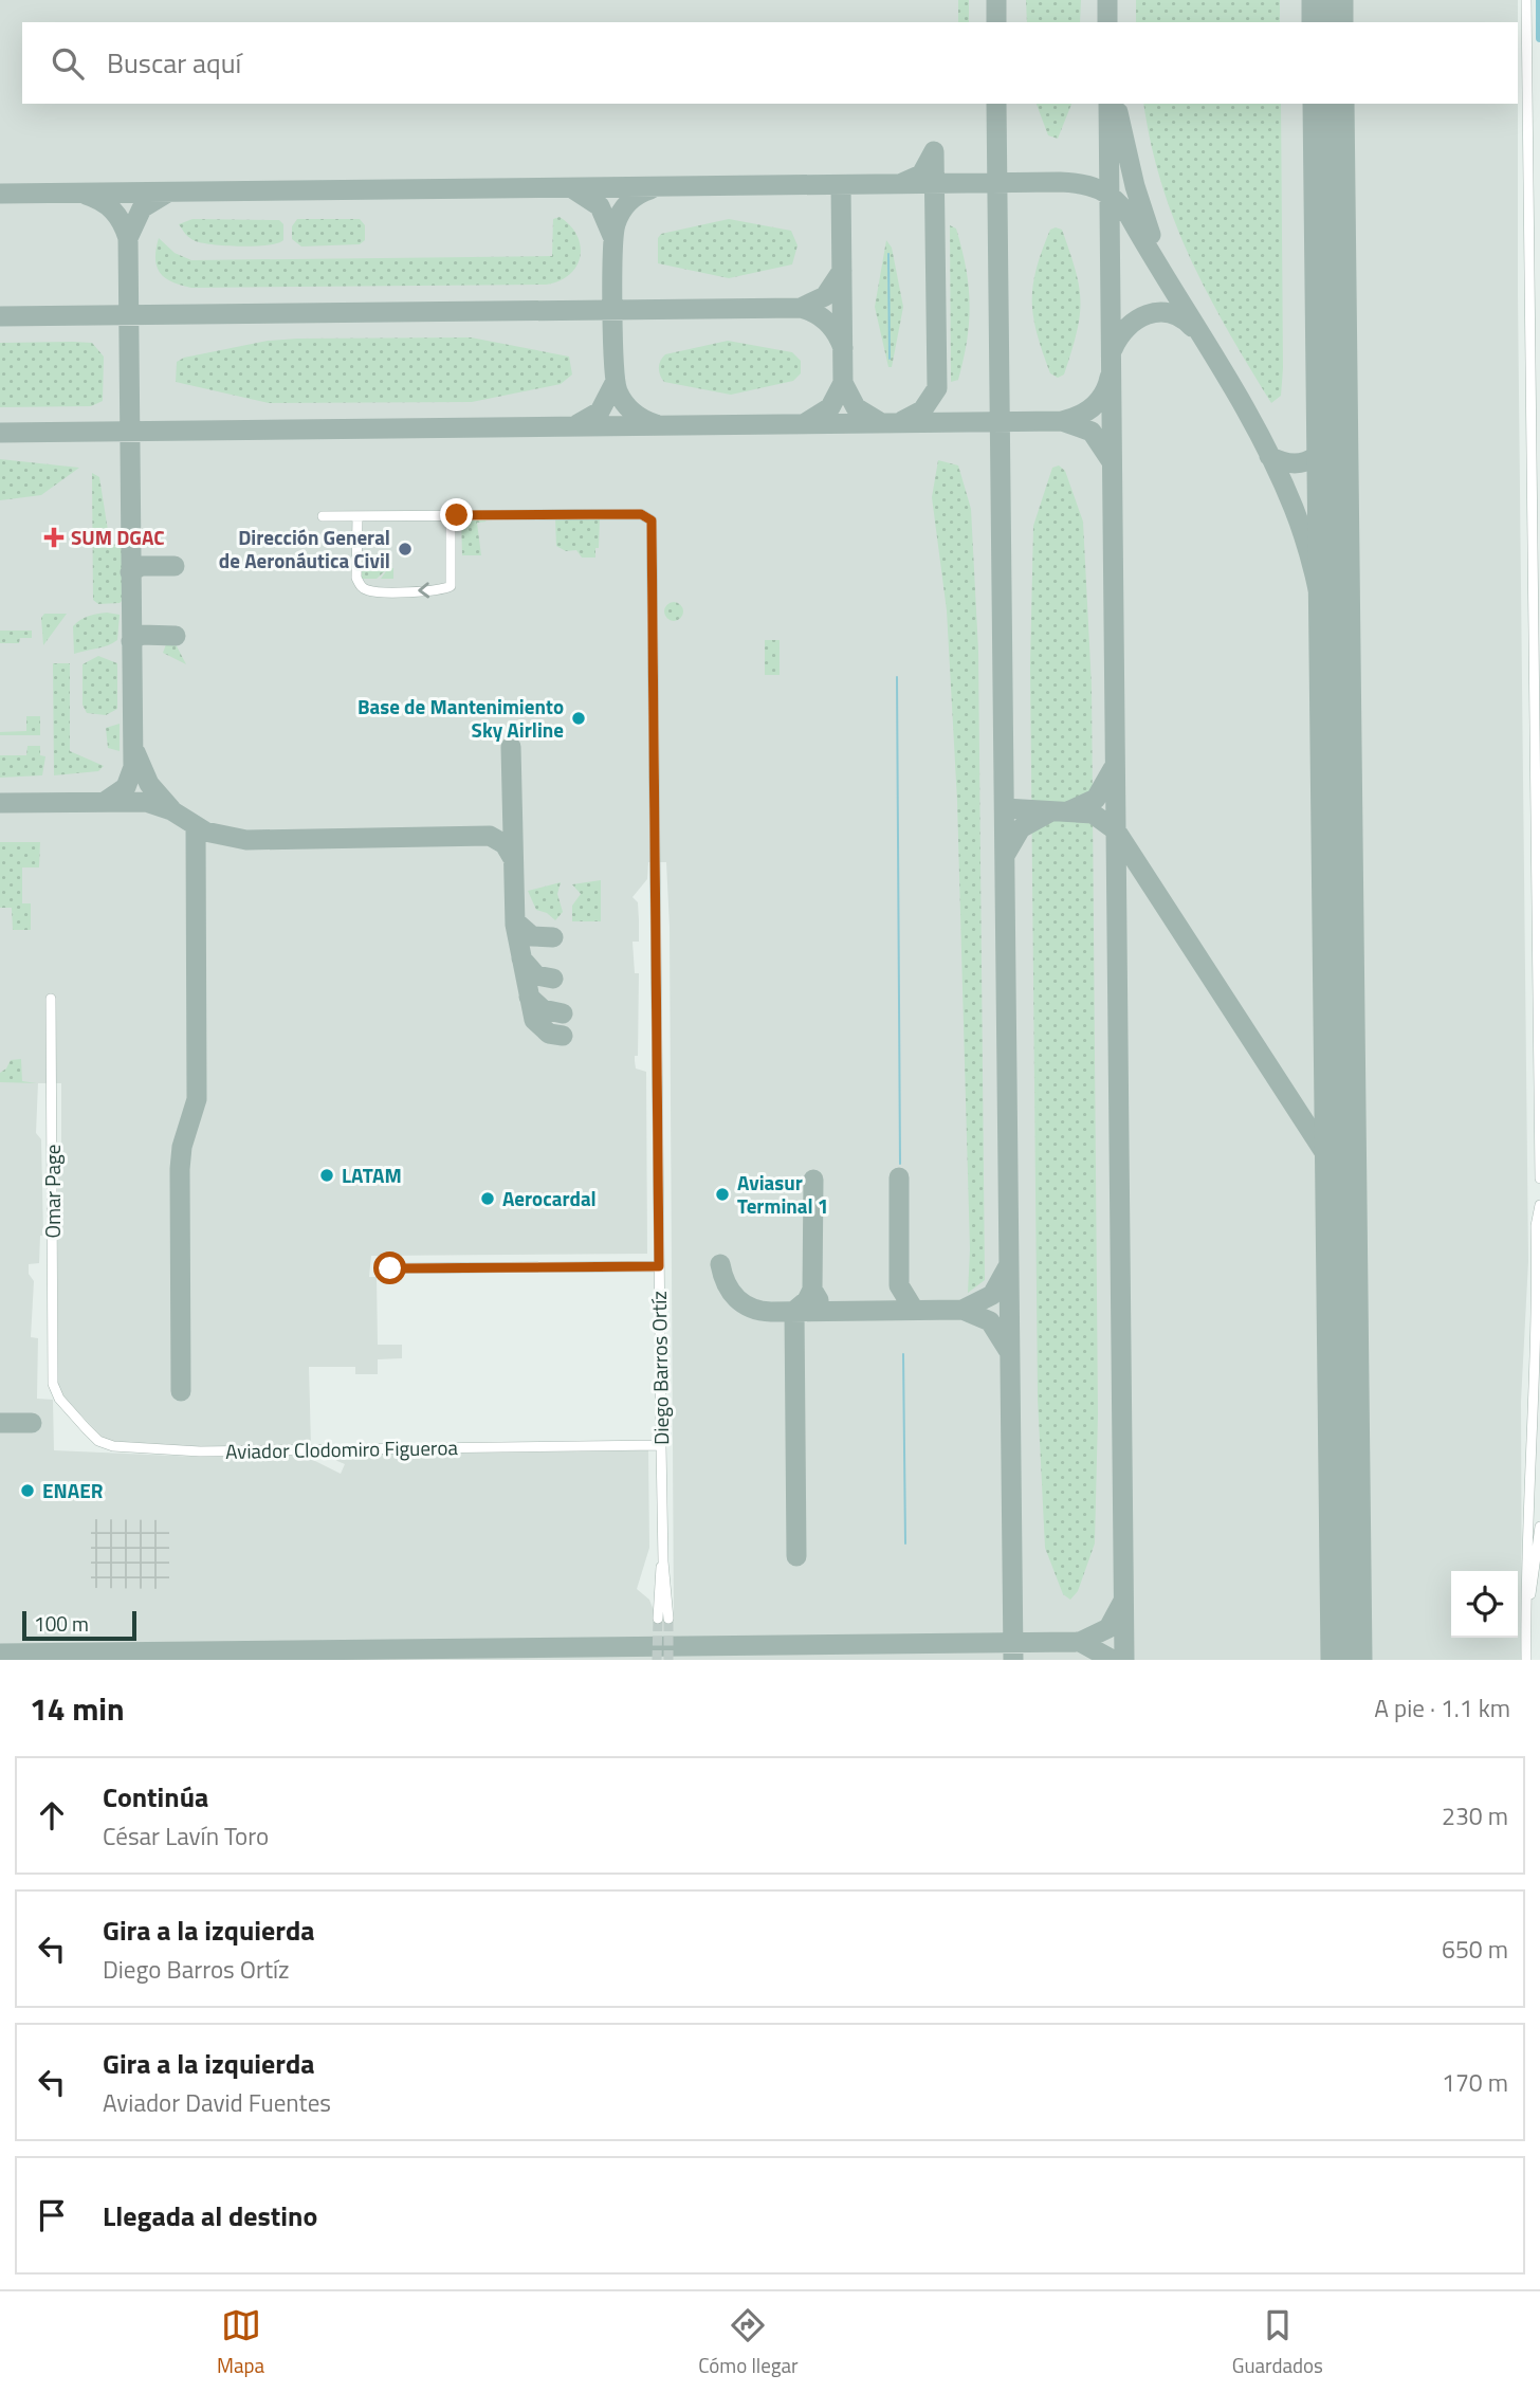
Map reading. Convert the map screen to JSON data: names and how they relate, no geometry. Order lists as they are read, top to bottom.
{
  "streets": {
    "street": ["Omar Page", "Diego Barros Ortíz", "Aviador Clodomiro Figueroa"]
  },
  "crossings": [
    ["Omar Page", "Aviador Clodomiro Figueroa"],
    ["Diego Barros Ortíz", "Aviador Clodomiro Figueroa"]
  ],
  "places": {
    "health": ["SUM DGAC"],
    "other": [
      "Dirección General de Aeronáutica Civil",
      "Base de Mantenimiento Sky Airline",
      "LATAM",
      "Aviasur Terminal 1",
      "Aerocardal",
      "ENAER"
    ]
  },
  "scale_bar": "100 m",
  "page": {
    "search": "Buscar aquí",
    "scale": "100 m",
    "heading": ["14 min", "A pie · 1.1 km"],
    "list": [
      ["Continúa", "César Lavín Toro", "230 m"],
      ["Gira a la izquierda", "Diego Barros Ortíz", "650 m"],
      ["Gira a la izquierda", "Aviador David Fuentes", "170 m"],
      "Llegada al destino"
    ],
    "nav": ["Mapa", "Cómo llegar", "Guardados"]
  }
}
